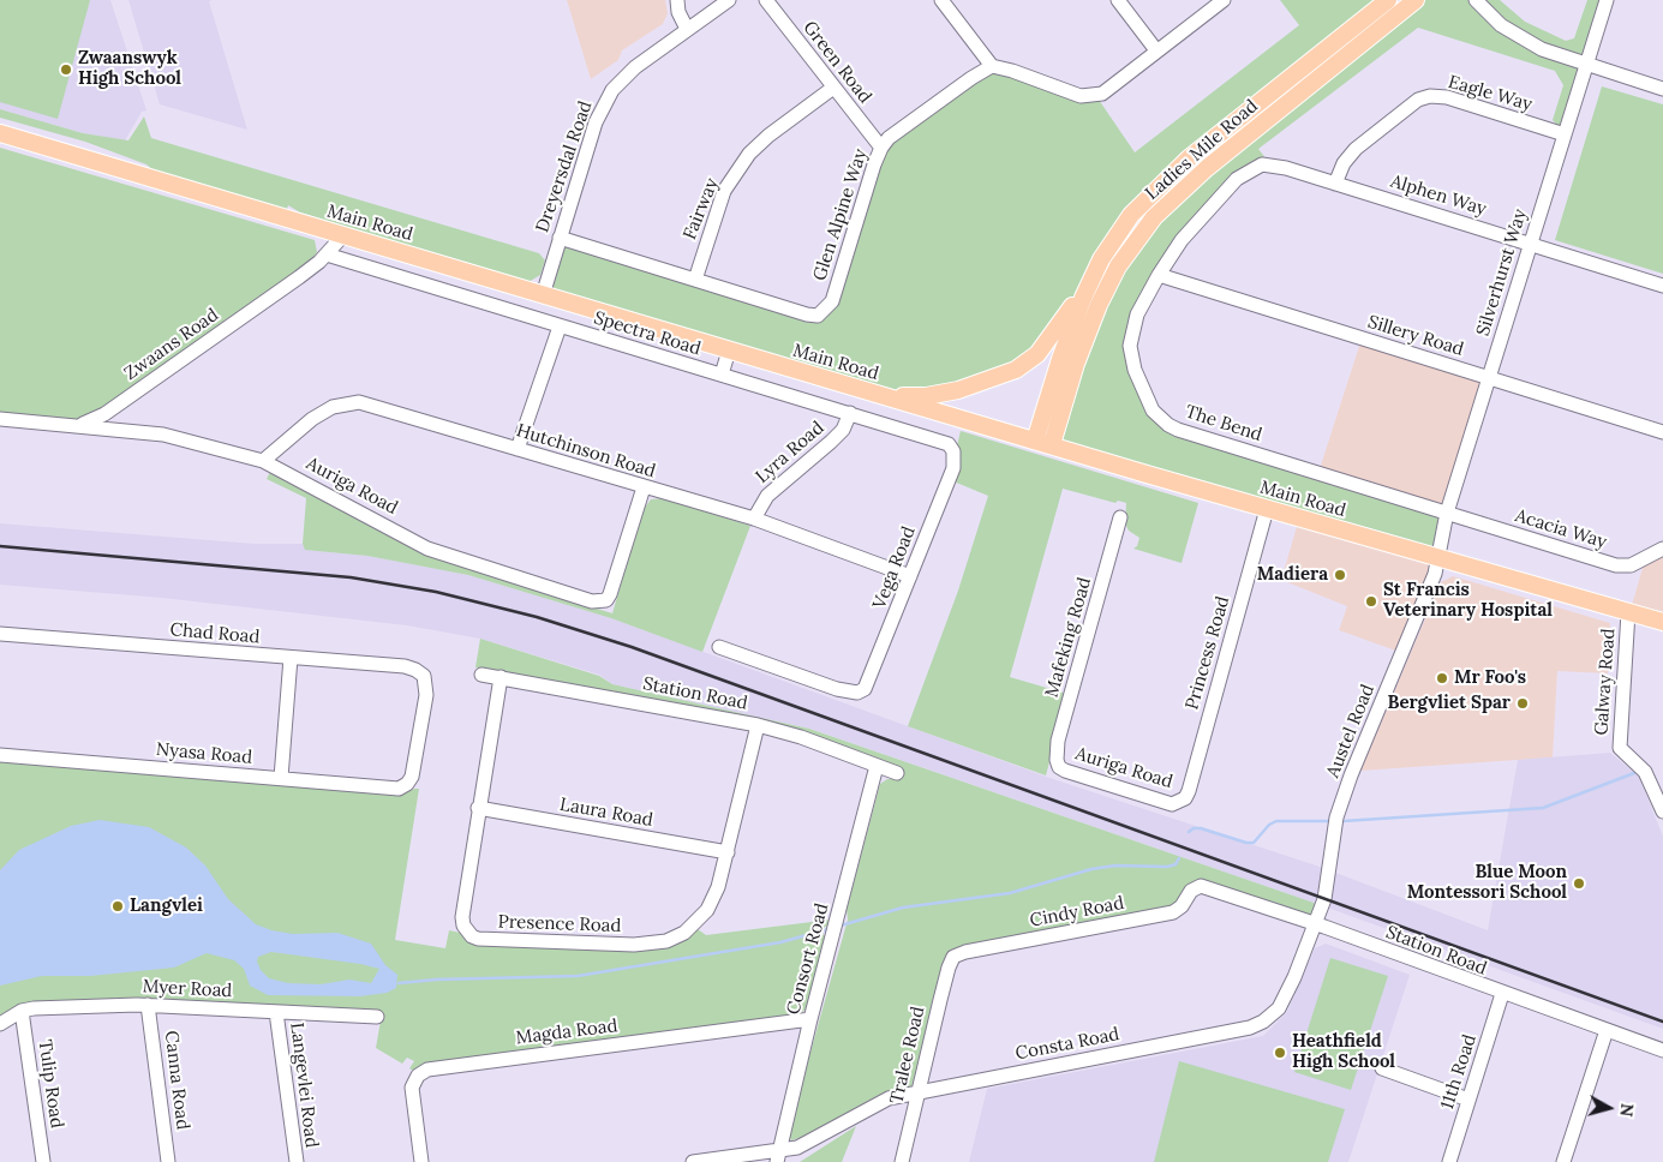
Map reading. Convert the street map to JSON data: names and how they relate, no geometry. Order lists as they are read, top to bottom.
{
  "streets": {
    "main road": ["Ladies Mile Road", "Main Road"],
    "street": [
      "Green Road",
      "Eagle Way",
      "Dreyersdal Road",
      "Alphen Way",
      "Fairway",
      "Glen Alpine Way",
      "Silverhurst Way",
      "Spectra Road",
      "Sillery Road",
      "Zwaans Road",
      "The Bend",
      "Hutchinson Road",
      "Lyra Road",
      "Auriga Road",
      "Acacia Way",
      "Vega Road",
      "Chad Road",
      "Mafeking Road",
      "Princess Road",
      "Galway Road",
      "Station Road",
      "Austel Road",
      "Nyasa Road",
      "Laura Road",
      "Cindy Road",
      "Presence Road",
      "Consort Road",
      "Myer Road",
      "Magda Road",
      "Consta Road",
      "Tralee Road",
      "11th Road",
      "Canna Road",
      "Tulip Road",
      "Langevlei Road"
    ]
  },
  "crossings": [
    ["Green Road", "Fairway"],
    ["Green Road", "Glen Alpine Way"],
    ["Eagle Way", "Alphen Way"],
    ["Eagle Way", "Silverhurst Way"],
    ["Ladies Mile Road", "Main Road"],
    ["Dreyersdal Road", "Glen Alpine Way"],
    ["Dreyersdal Road", "Main Road"],
    ["Alphen Way", "Silverhurst Way"],
    ["Alphen Way", "The Bend"],
    ["Fairway", "Glen Alpine Way"],
    ["Main Road", "Silverhurst Way"],
    ["Main Road", "Zwaans Road"],
    ["Main Road", "Princess Road"],
    ["Main Road", "Galway Road"],
    ["Main Road", "Austel Road"],
    ["Silverhurst Way", "Sillery Road"],
    ["Silverhurst Way", "The Bend"],
    ["Silverhurst Way", "Acacia Way"],
    ["Silverhurst Way", "Austel Road"],
    ["Spectra Road", "Zwaans Road"],
    ["Spectra Road", "Lyra Road"],
    ["Spectra Road", "Vega Road"],
    ["Sillery Road", "The Bend"],
    ["Zwaans Road", "Auriga Road"],
    ["The Bend", "Acacia Way"],
    ["Hutchinson Road", "Lyra Road"],
    ["Hutchinson Road", "Auriga Road"],
    ["Hutchinson Road", "Vega Road"],
    ["Auriga Road", "Mafeking Road"],
    ["Auriga Road", "Princess Road"],
    ["Chad Road", "Nyasa Road"],
    ["Station Road", "Austel Road"],
    ["Station Road", "Cindy Road"],
    ["Station Road", "Presence Road"],
    ["Station Road", "Consort Road"],
    ["Station Road", "Consta Road"],
    ["Station Road", "11th Road"],
    ["Austel Road", "Consta Road"],
    ["Laura Road", "Presence Road"],
    ["Cindy Road", "Tralee Road"],
    ["Consort Road", "Magda Road"],
    ["Consort Road", "Consta Road"],
    ["Myer Road", "Canna Road"],
    ["Myer Road", "Tulip Road"],
    ["Myer Road", "Langevlei Road"],
    ["Consta Road", "Tralee Road"]
  ],
  "places": [
    "Zwaanswyk High School",
    "Madiera",
    "St Francis Veterinary Hospital",
    "Mr Foo's",
    "Bergvliet Spar",
    "Blue Moon Montessori School",
    "Langvlei",
    "Heathfield High School"
  ],
  "north": "right"
}
